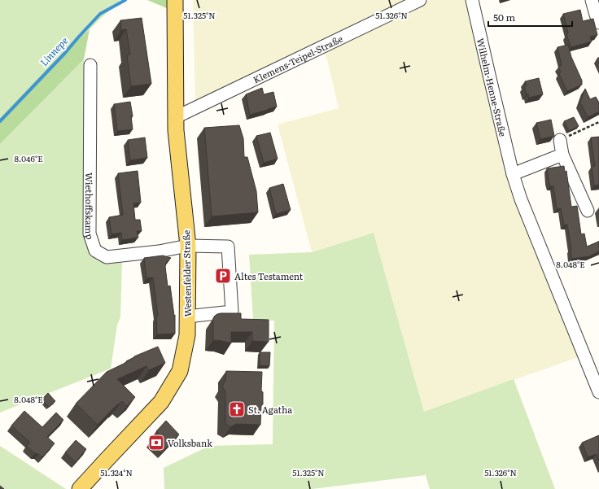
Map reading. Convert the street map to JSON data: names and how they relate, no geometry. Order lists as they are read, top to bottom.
{
  "streets": {
    "main road": ["Westenfelder Straße"],
    "street": ["Klemens-Teipel-Straße", "Wilhelm-Henne-Straße", "Wiethoffskamp"]
  },
  "crossings": [
    ["Klemens-Teipel-Straße", "Westenfelder Straße"],
    ["Wiethoffskamp", "Westenfelder Straße"]
  ],
  "water": ["Linnepe"],
  "places": {
    "parking": ["Altes Testament"],
    "church": ["St. Agatha"],
    "bank": ["Volksbank"]
  },
  "scale_bar": "50 m",
  "coordinates": [
    "51.325°N",
    "51.326°N",
    "8.046°E",
    "8.048°E",
    "51.324°N"
  ]
}
